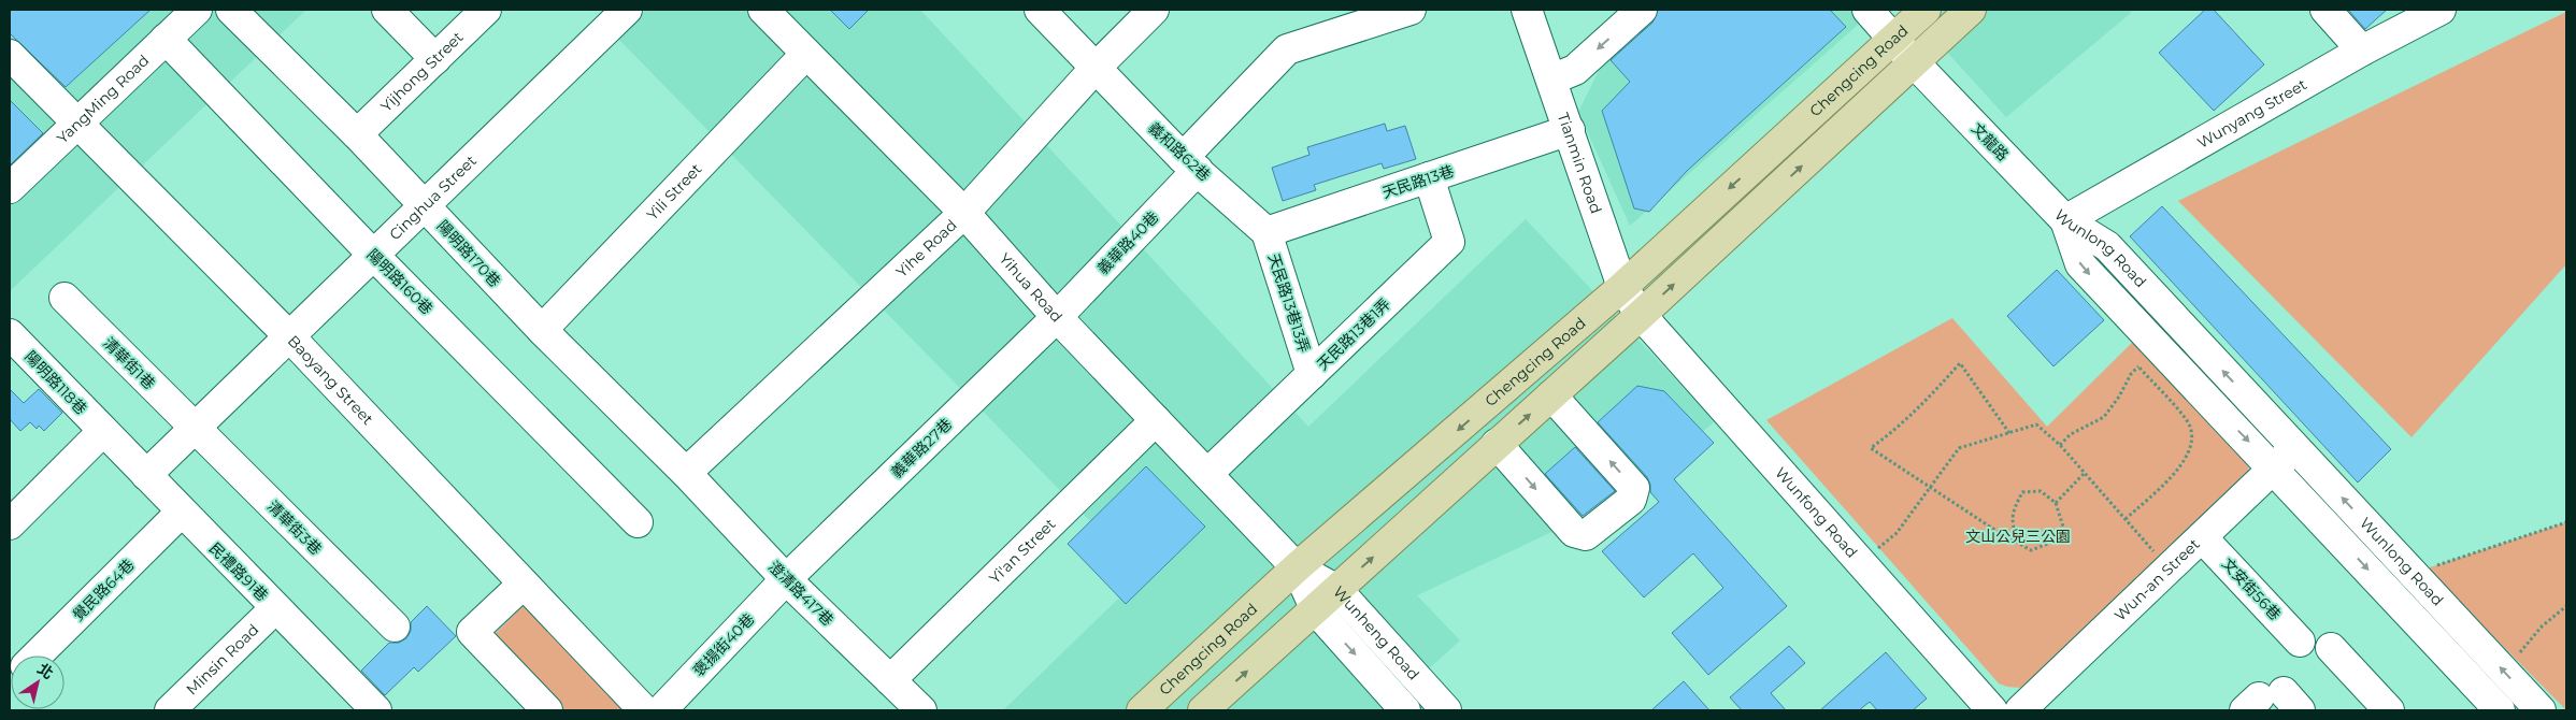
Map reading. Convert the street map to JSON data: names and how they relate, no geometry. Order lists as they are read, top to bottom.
{
  "streets": {
    "main road": ["Chengcing Road"],
    "street": [
      "Yijhong Street",
      "YangMing Road",
      "Wunyang Street",
      "文龍路",
      "義和路62巷",
      "Tianmin Road",
      "天民路13巷",
      "Yili Street",
      "Cinghua Street",
      "義華路40巷",
      "Yihe Road",
      "陽明路170巷",
      "Wunlong Road",
      "陽明路160巷",
      "Yihua Road",
      "天民路13巷13弄",
      "天民路13巷1弄",
      "清華街1巷",
      "Baoyang Street",
      "陽明路118巷",
      "義華路27巷",
      "Wunfong Road",
      "清華街3巷",
      "Yi'an Street",
      "民禮路91巷",
      "Wun-an Street",
      "文安街56巷",
      "覺民路64巷",
      "澄清路417巷",
      "Wunheng Road",
      "褒揚街40巷",
      "Minsin Road"
    ]
  },
  "crossings": [
    ["Chengcing Road", "文龍路"],
    ["Chengcing Road", "Tianmin Road"],
    ["Chengcing Road", "Yihua Road"],
    ["Chengcing Road", "Wunfong Road"],
    ["Chengcing Road", "Wunheng Road"],
    ["Yijhong Street", "陽明路170巷"],
    ["YangMing Road", "陽明路160巷"],
    ["YangMing Road", "Baoyang Street"],
    ["Wunyang Street", "文龍路"],
    ["Wunyang Street", "Wunlong Road"],
    ["文龍路", "Wunlong Road"],
    ["義和路62巷", "天民路13巷"],
    ["義和路62巷", "義華路40巷"],
    ["義和路62巷", "Yihe Road"],
    ["義和路62巷", "天民路13巷13弄"],
    ["Tianmin Road", "天民路13巷"],
    ["Tianmin Road", "Wunfong Road"],
    ["天民路13巷", "天民路13巷13弄"],
    ["天民路13巷", "天民路13巷1弄"],
    ["Yili Street", "陽明路170巷"],
    ["Yili Street", "Yihua Road"],
    ["Cinghua Street", "陽明路170巷"],
    ["Cinghua Street", "陽明路160巷"],
    ["Cinghua Street", "清華街1巷"],
    ["Cinghua Street", "Baoyang Street"],
    ["Cinghua Street", "清華街3巷"],
    ["Cinghua Street", "民禮路91巷"],
    ["義華路40巷", "Yihua Road"],
    ["義華路40巷", "義華路27巷"],
    ["Yihe Road", "陽明路170巷"],
    ["Yihe Road", "Yihua Road"],
    ["Yihe Road", "澄清路417巷"],
    ["陽明路170巷", "澄清路417巷"],
    ["Wunlong Road", "Wun-an Street"],
    ["Yihua Road", "天民路13巷1弄"],
    ["Yihua Road", "義華路27巷"],
    ["Yihua Road", "Yi'an Street"],
    ["Yihua Road", "Wunheng Road"],
    ["天民路13巷13弄", "天民路13巷1弄"],
    ["清華街1巷", "清華街3巷"],
    ["陽明路118巷", "民禮路91巷"],
    ["義華路27巷", "澄清路417巷"],
    ["義華路27巷", "褒揚街40巷"],
    ["Yi'an Street", "澄清路417巷"],
    ["民禮路91巷", "覺民路64巷"],
    ["民禮路91巷", "Minsin Road"],
    ["Wun-an Street", "文安街56巷"],
    ["澄清路417巷", "褒揚街40巷"]
  ],
  "parks": ["文山公兒三公園"],
  "north": "top right"
}
